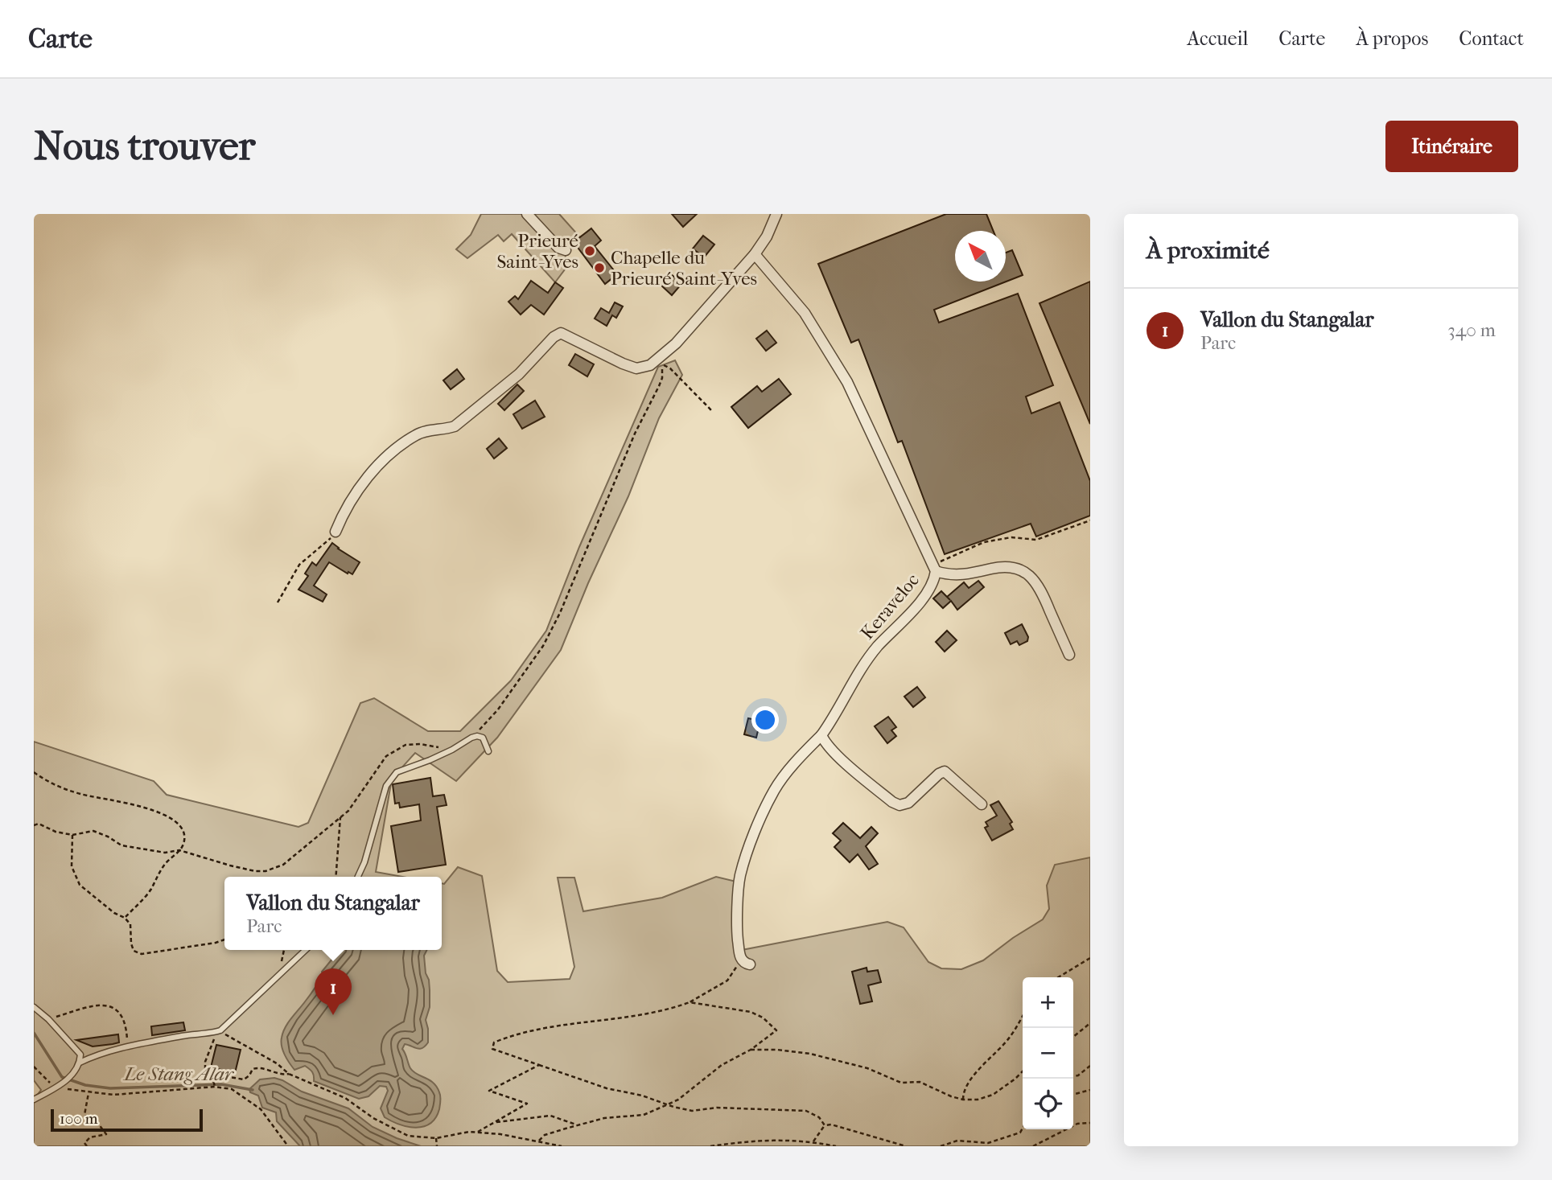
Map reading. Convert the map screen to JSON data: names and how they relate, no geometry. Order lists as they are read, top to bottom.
{
  "streets": {
    "street": ["Keraveloc"]
  },
  "water": ["Le Stang Alar"],
  "places": ["Prieuré Saint-Yves", "Chapelle du Prieuré Saint-Yves"],
  "scale_bar": "100 m",
  "north": "top left",
  "page": {
    "header": "Carte",
    "nav": [
      "Accueil",
      "Carte",
      "À propos",
      "Contact"
    ],
    "buttons": "Itinéraire",
    "title": "Nous trouver",
    "heading": "À proximité",
    "list": [
      {
        "mark": "1",
        "name": "Vallon du Stangalar",
        "note": "Parc",
        "value": "340 m"
      }
    ],
    "popup": ["Vallon du Stangalar", "Parc"],
    "pins": "1",
    "map_buttons": ["+", "−"],
    "scale": "100 m"
  }
}
